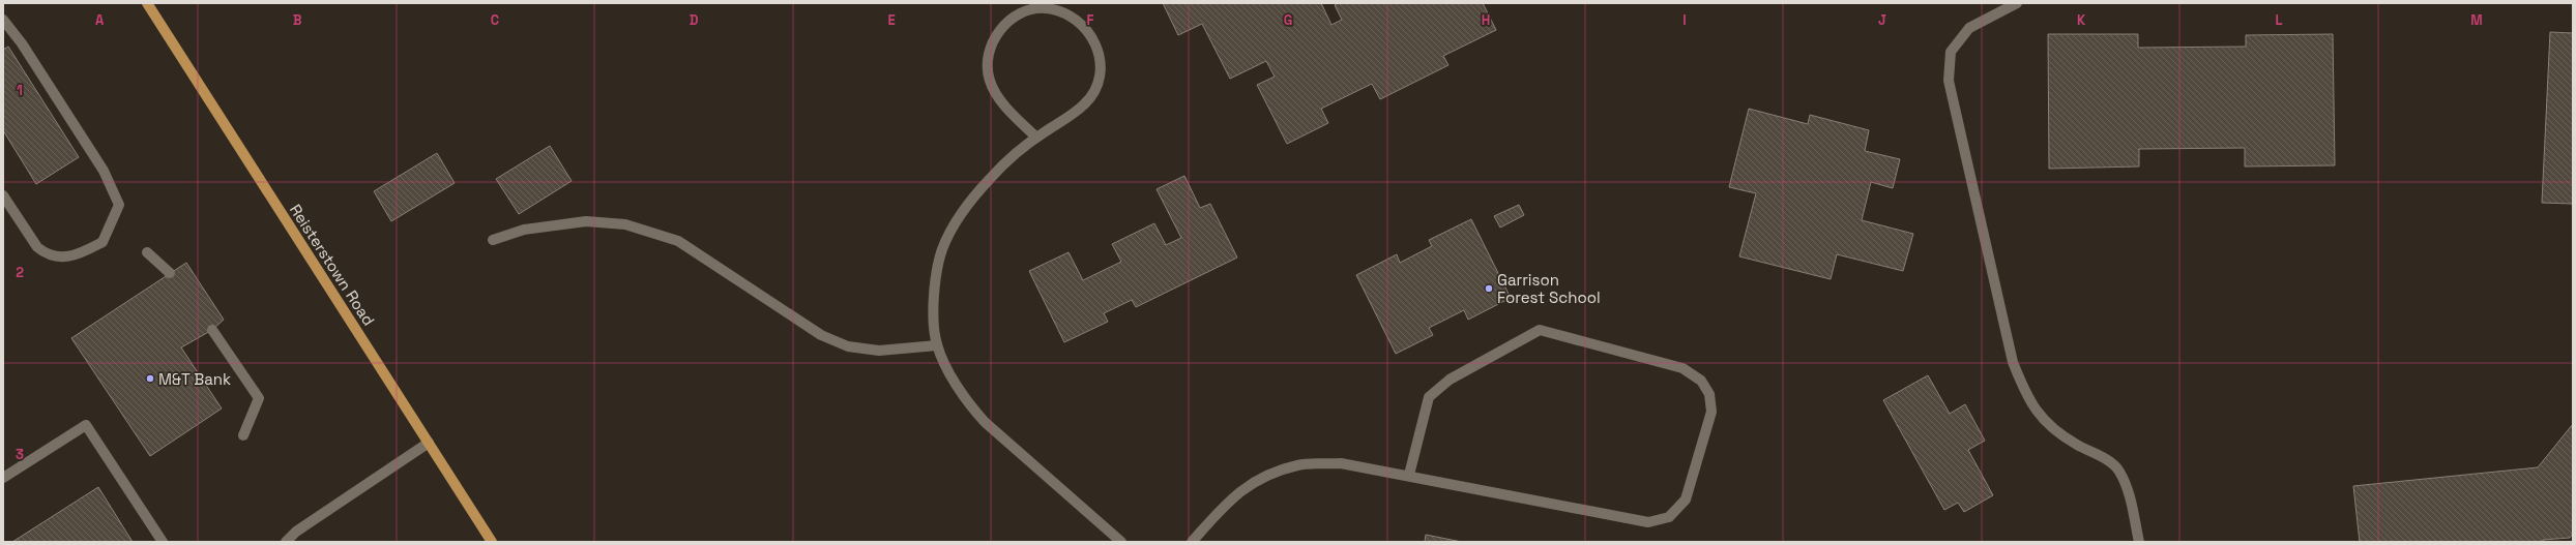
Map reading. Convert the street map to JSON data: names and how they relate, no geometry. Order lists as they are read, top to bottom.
{
  "streets": {
    "main road": ["Reisterstown Road"]
  },
  "places": ["Garrison Forest School", "M&T Bank"],
  "grid": {
    "columns": [
      "A",
      "B",
      "C",
      "D",
      "E",
      "F",
      "G",
      "H",
      "I",
      "J",
      "K",
      "L",
      "M"
    ],
    "rows": ["1", "2", "3"]
  }
}
